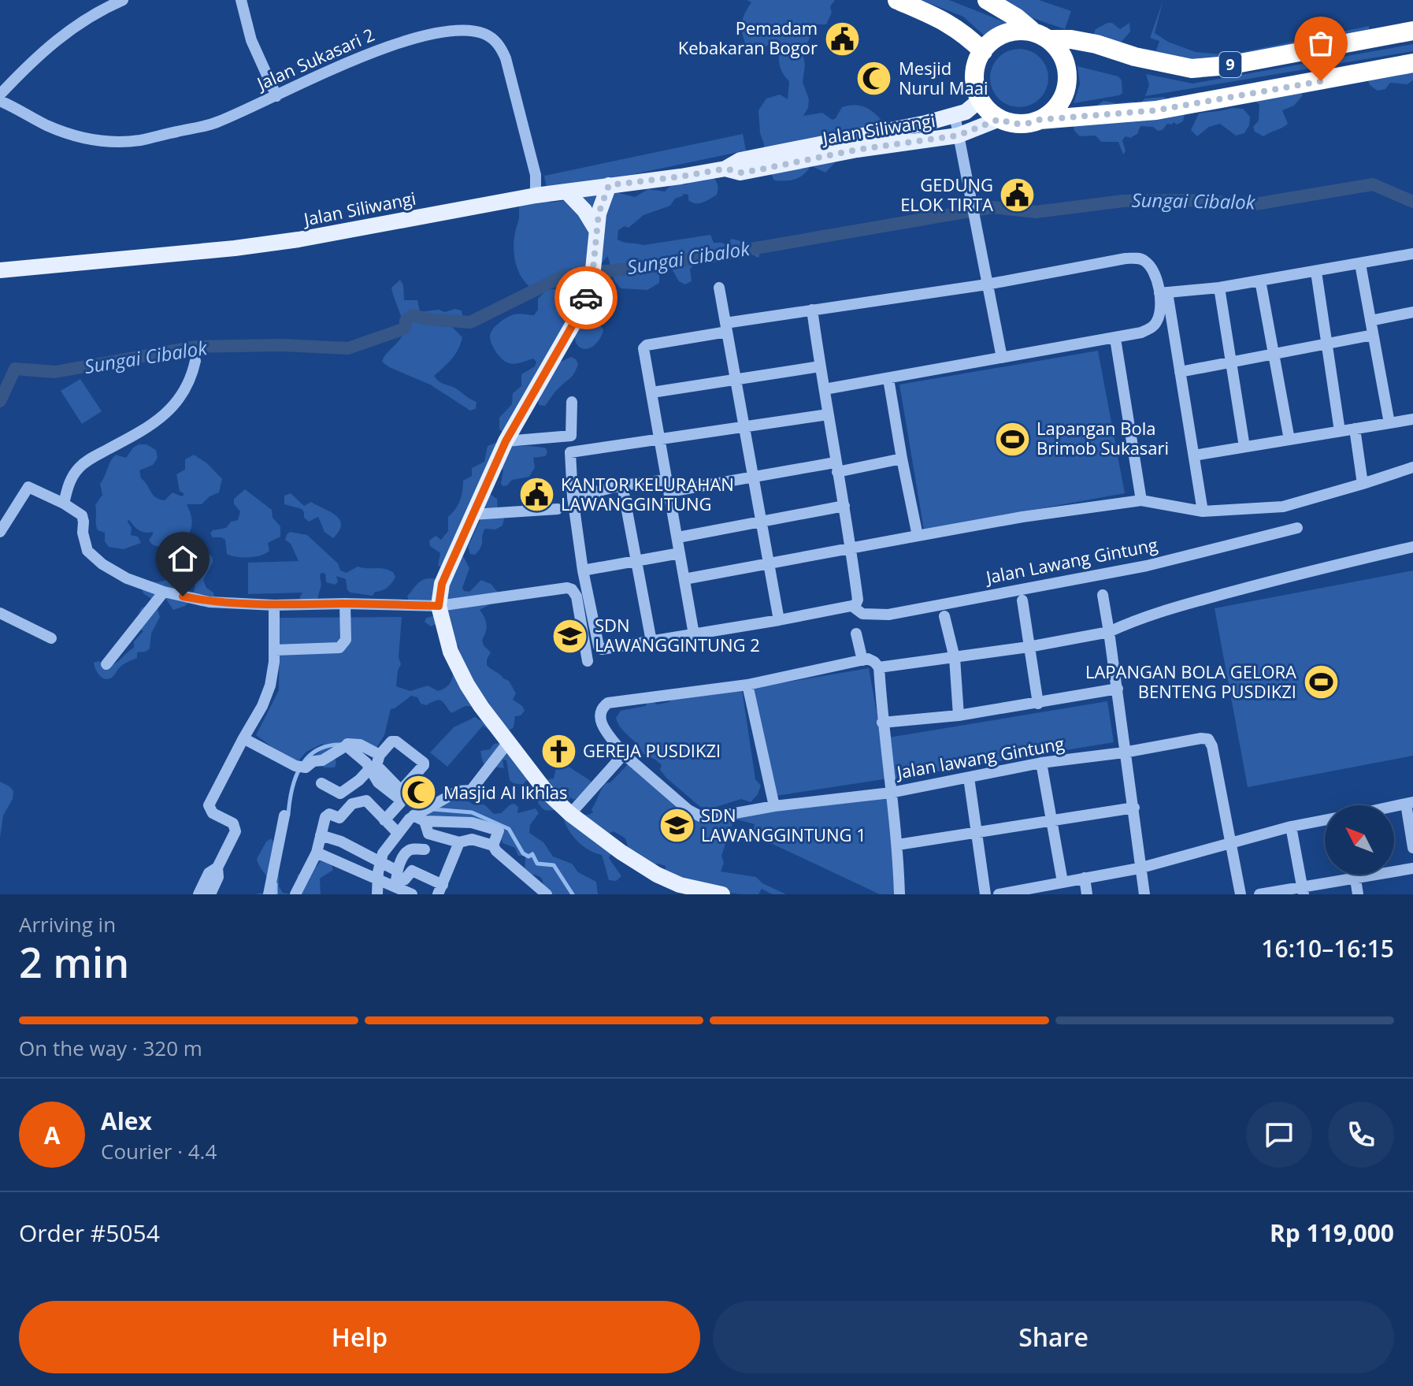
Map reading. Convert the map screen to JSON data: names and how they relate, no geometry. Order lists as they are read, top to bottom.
{
  "streets": {
    "highway": ["9"],
    "main road": ["Jalan Siliwangi"],
    "street": ["Jalan Sukasari 2", "Jalan Lawang Gintung", "Jalan lawang Gintung"]
  },
  "crossings": [
    ["Jalan Sukasari 2", "Jalan Siliwangi"],
    ["9", "Jalan Siliwangi"],
    ["Jalan Lawang Gintung", "Jalan lawang Gintung"]
  ],
  "water": ["Sungai Cibalok"],
  "places": {
    "public building": ["Pemadam Kebakaran Bogor", "GEDUNG ELOK TIRTA", "KANTOR KELURAHAN LAWANGGINTUNG"],
    "mosque": ["Mesjid Nurul Maai", "Masjid Al Ikhlas"],
    "sports": ["Lapangan Bola Brimob Sukasari", "LAPANGAN BOLA GELORA BENTENG PUSDIKZI"],
    "school or university": ["SDN LAWANGGINTUNG 2", "SDN LAWANGGINTUNG 1"],
    "church": ["GEREJA PUSDIKZI"]
  },
  "north": "top left",
  "page": {
    "heading": ["2 min", "Arriving in", "16:10–16:15"],
    "panel": [
      "Alex",
      "Courier · 4.4",
      "Order #5054",
      "Rp 119,000"
    ],
    "bar": "On the way · 320 m",
    "round": "A",
    "buttons": ["Help", "Share"]
  }
}
